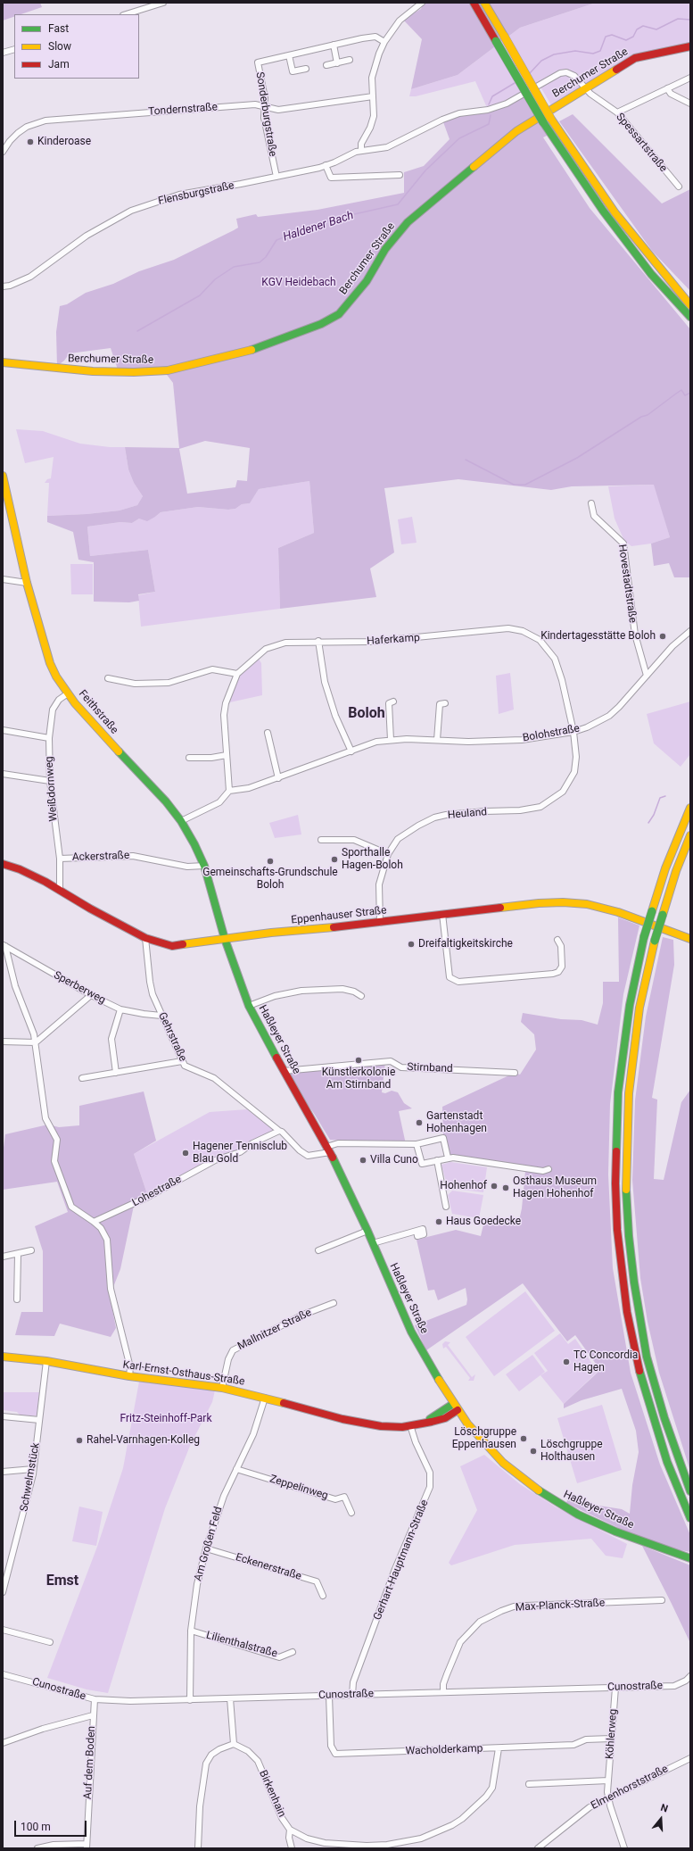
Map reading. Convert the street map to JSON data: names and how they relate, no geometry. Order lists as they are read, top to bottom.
{
  "streets": {
    "main road": [
      "Berchumer Straße",
      "Feithstraße",
      "Eppenhauser Straße",
      "Haßleyer Straße",
      "Karl-Ernst-Osthaus-Straße"
    ],
    "street": [
      "Tondernstraße",
      "Sonderburgstraße",
      "Spessartstraße",
      "Flensburgstraße",
      "Hovestadtstraße",
      "Haferkamp",
      "Bolohstraße",
      "Weißdornweg",
      "Heuland",
      "Ackerstraße",
      "Sperberweg",
      "Gehrstraße",
      "Stirnband",
      "Lohestraße",
      "Mallnitzer Straße",
      "Schwelmstück",
      "Zeppelinweg",
      "Am Großen Feld",
      "Gerhart-Hauptmann-Straße",
      "Eckenerstraße",
      "Max-Planck-Straße",
      "Lilienthalstraße",
      "Cunostraße",
      "Köhlerweg",
      "Wacholderkamp",
      "Auf dem Boden",
      "Elmenhorststraße",
      "Birkenhain"
    ]
  },
  "crossings": [
    ["Berchumer Straße", "Spessartstraße"],
    ["Berchumer Straße", "Flensburgstraße"],
    ["Tondernstraße", "Sonderburgstraße"],
    ["Sonderburgstraße", "Flensburgstraße"],
    ["Spessartstraße", "Flensburgstraße"],
    ["Hovestadtstraße", "Bolohstraße"],
    ["Haferkamp", "Bolohstraße"],
    ["Haferkamp", "Heuland"],
    ["Feithstraße", "Weißdornweg"],
    ["Feithstraße", "Ackerstraße"],
    ["Feithstraße", "Eppenhauser Straße"],
    ["Feithstraße", "Haßleyer Straße"],
    ["Bolohstraße", "Heuland"],
    ["Weißdornweg", "Ackerstraße"],
    ["Weißdornweg", "Eppenhauser Straße"],
    ["Heuland", "Eppenhauser Straße"],
    ["Eppenhauser Straße", "Gehrstraße"],
    ["Eppenhauser Straße", "Haßleyer Straße"],
    ["Sperberweg", "Gehrstraße"],
    ["Gehrstraße", "Lohestraße"],
    ["Haßleyer Straße", "Stirnband"],
    ["Haßleyer Straße", "Karl-Ernst-Osthaus-Straße"],
    ["Mallnitzer Straße", "Karl-Ernst-Osthaus-Straße"],
    ["Karl-Ernst-Osthaus-Straße", "Schwelmstück"],
    ["Karl-Ernst-Osthaus-Straße", "Am Großen Feld"],
    ["Karl-Ernst-Osthaus-Straße", "Gerhart-Hauptmann-Straße"],
    ["Zeppelinweg", "Am Großen Feld"],
    ["Am Großen Feld", "Eckenerstraße"],
    ["Am Großen Feld", "Lilienthalstraße"],
    ["Am Großen Feld", "Cunostraße"],
    ["Gerhart-Hauptmann-Straße", "Cunostraße"],
    ["Max-Planck-Straße", "Cunostraße"],
    ["Cunostraße", "Köhlerweg"],
    ["Cunostraße", "Wacholderkamp"],
    ["Cunostraße", "Auf dem Boden"],
    ["Köhlerweg", "Wacholderkamp"],
    ["Köhlerweg", "Elmenhorststraße"],
    ["Wacholderkamp", "Birkenhain"]
  ],
  "districts": ["Boloh", "Emst"],
  "water": ["Haldener Bach"],
  "parks": ["KGV Heidebach", "Fritz-Steinhoff-Park"],
  "places": [
    "Kinderoase",
    "Kindertagesstätte Boloh",
    "Sporthalle Hagen-Boloh",
    "Gemeinschafts-Grundschule Boloh",
    "Dreifaltigkeitskirche",
    "Künstlerkolonie Am Stirnband",
    "Gartenstadt Hohenhagen",
    "Hagener Tennisclub Blau Gold",
    "Villa Cuno",
    "Hohenhof",
    "Osthaus Museum Hagen Hohenhof",
    "Haus Goedecke",
    "TC Concordia Hagen",
    "Löschgruppe Eppenhausen",
    "Rahel-Varnhagen-Kolleg",
    "Löschgruppe Holthausen"
  ],
  "legend": ["Fast", "Slow", "Jam"],
  "scale_bar": "100 m",
  "north": "top"
}
